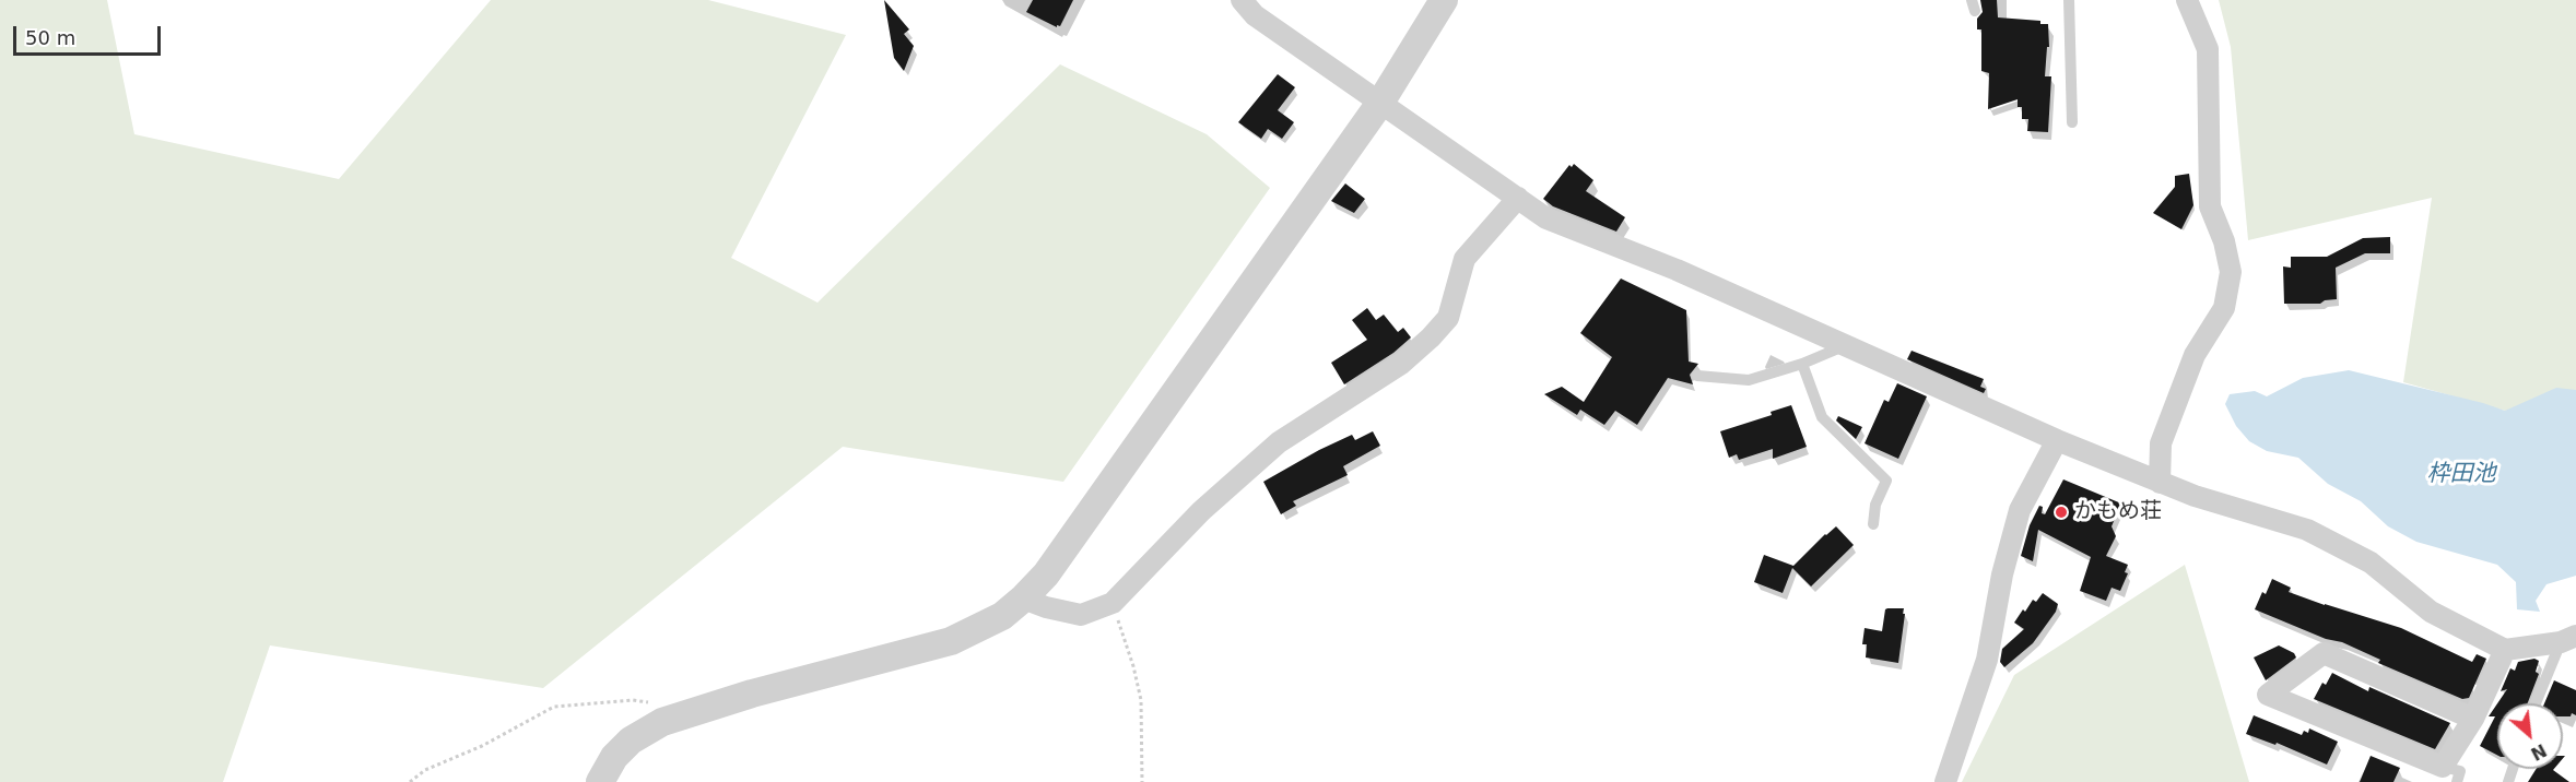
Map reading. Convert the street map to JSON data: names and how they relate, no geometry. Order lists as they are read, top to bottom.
{
  "water": ["枠田池"],
  "places": ["かもめ荘"],
  "scale_bar": "50 m",
  "north": "bottom right"
}
